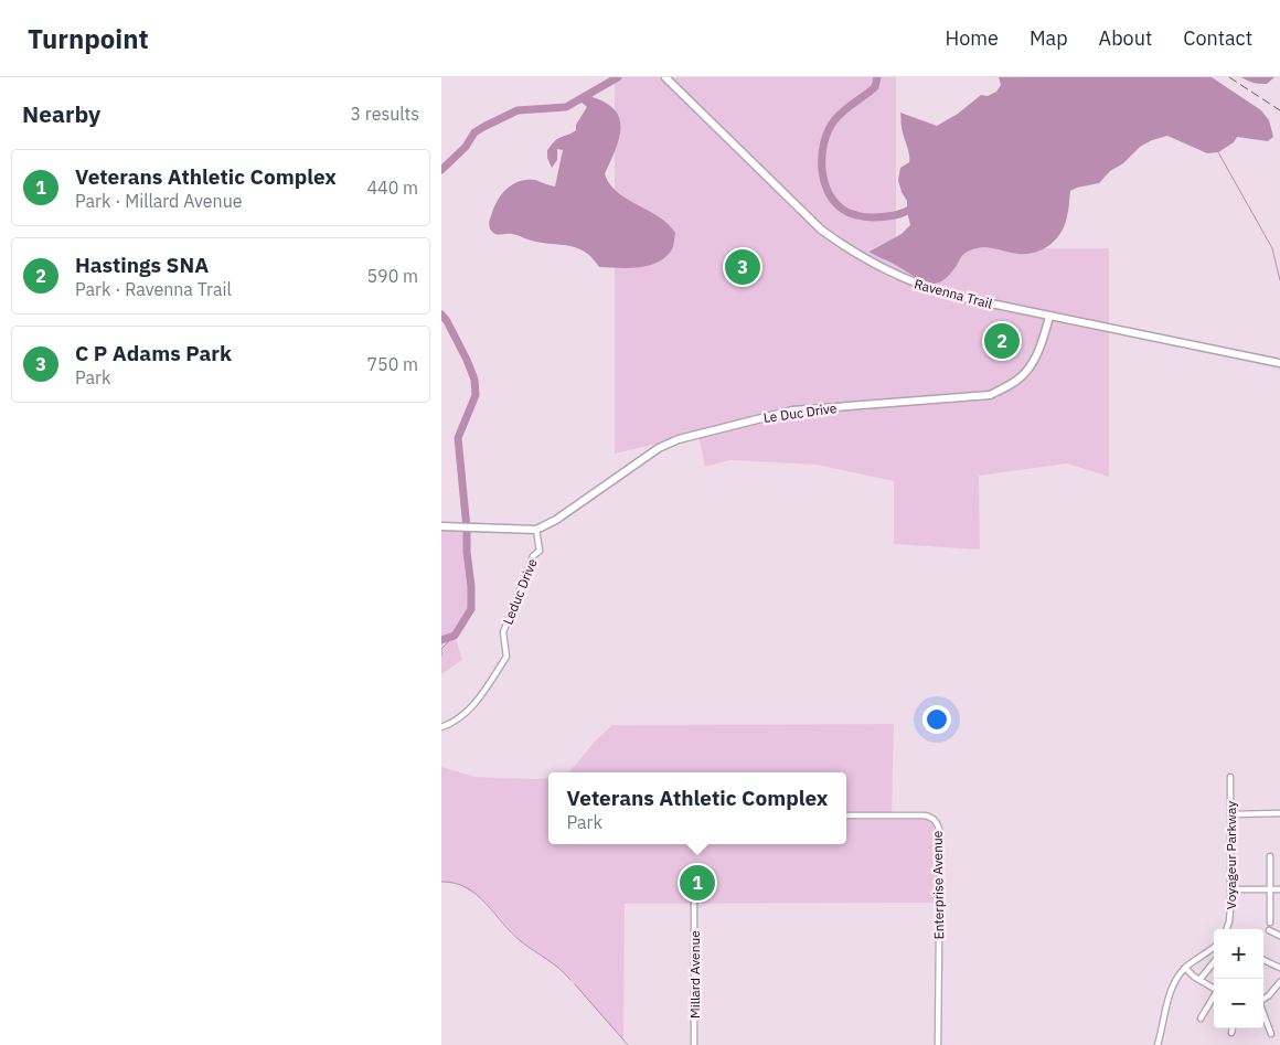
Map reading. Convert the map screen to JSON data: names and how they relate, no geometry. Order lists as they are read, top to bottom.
{
  "streets": {
    "street": [
      "Ravenna Trail",
      "Le Duc Drive",
      "Leduc Drive",
      "Voyageur Parkway",
      "Enterprise Avenue",
      "Millard Avenue"
    ]
  },
  "crossings": [
    ["Ravenna Trail", "Le Duc Drive"],
    ["Le Duc Drive", "Leduc Drive"]
  ],
  "page": {
    "header": "Turnpoint",
    "nav": [
      "Home",
      "Map",
      "About",
      "Contact"
    ],
    "heading": ["Nearby", "3 results"],
    "list": [
      {
        "mark": "1",
        "name": "Veterans Athletic Complex",
        "note": "Park · Millard Avenue",
        "value": "440 m"
      },
      {
        "mark": "2",
        "name": "Hastings SNA",
        "note": "Park · Ravenna Trail",
        "value": "590 m"
      },
      {
        "mark": "3",
        "name": "C P Adams Park",
        "note": "Park",
        "value": "750 m"
      }
    ],
    "pins": ["3", "2", "1"],
    "popup": ["Veterans Athletic Complex", "Park"],
    "map_buttons": ["+", "−"]
  }
}
